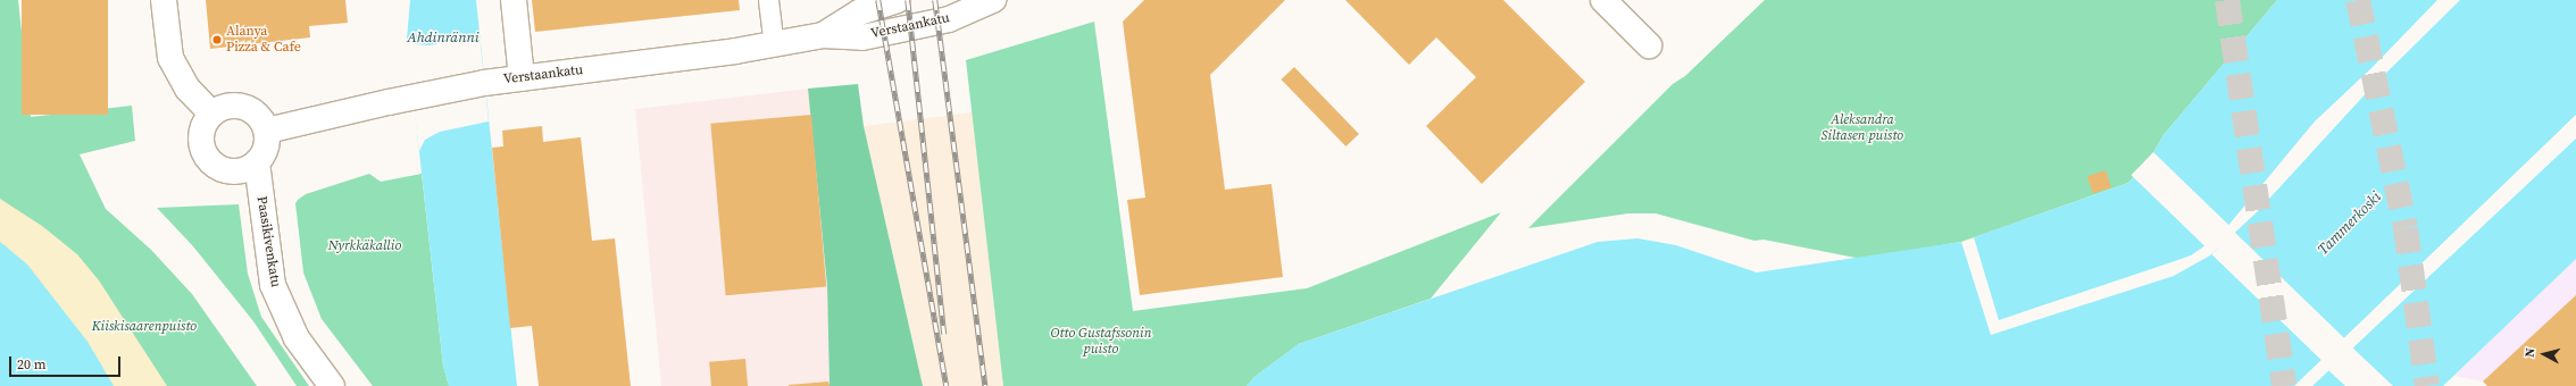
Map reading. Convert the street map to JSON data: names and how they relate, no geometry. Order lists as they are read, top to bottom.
{
  "streets": {
    "street": ["Verstaankatu", "Paasikivenkatu"]
  },
  "crossings": [
    ["Verstaankatu", "Paasikivenkatu"]
  ],
  "water": ["Ahdinränni", "Tammerkoski"],
  "parks": [
    "Aleksandra Siltasen puisto",
    "Nyrkkäkallio",
    "Kiiskisaarenpuisto",
    "Otto Gustafssonin puisto"
  ],
  "places": ["Alanya Pizza & Cafe"],
  "scale_bar": "20 m",
  "north": "left"
}
